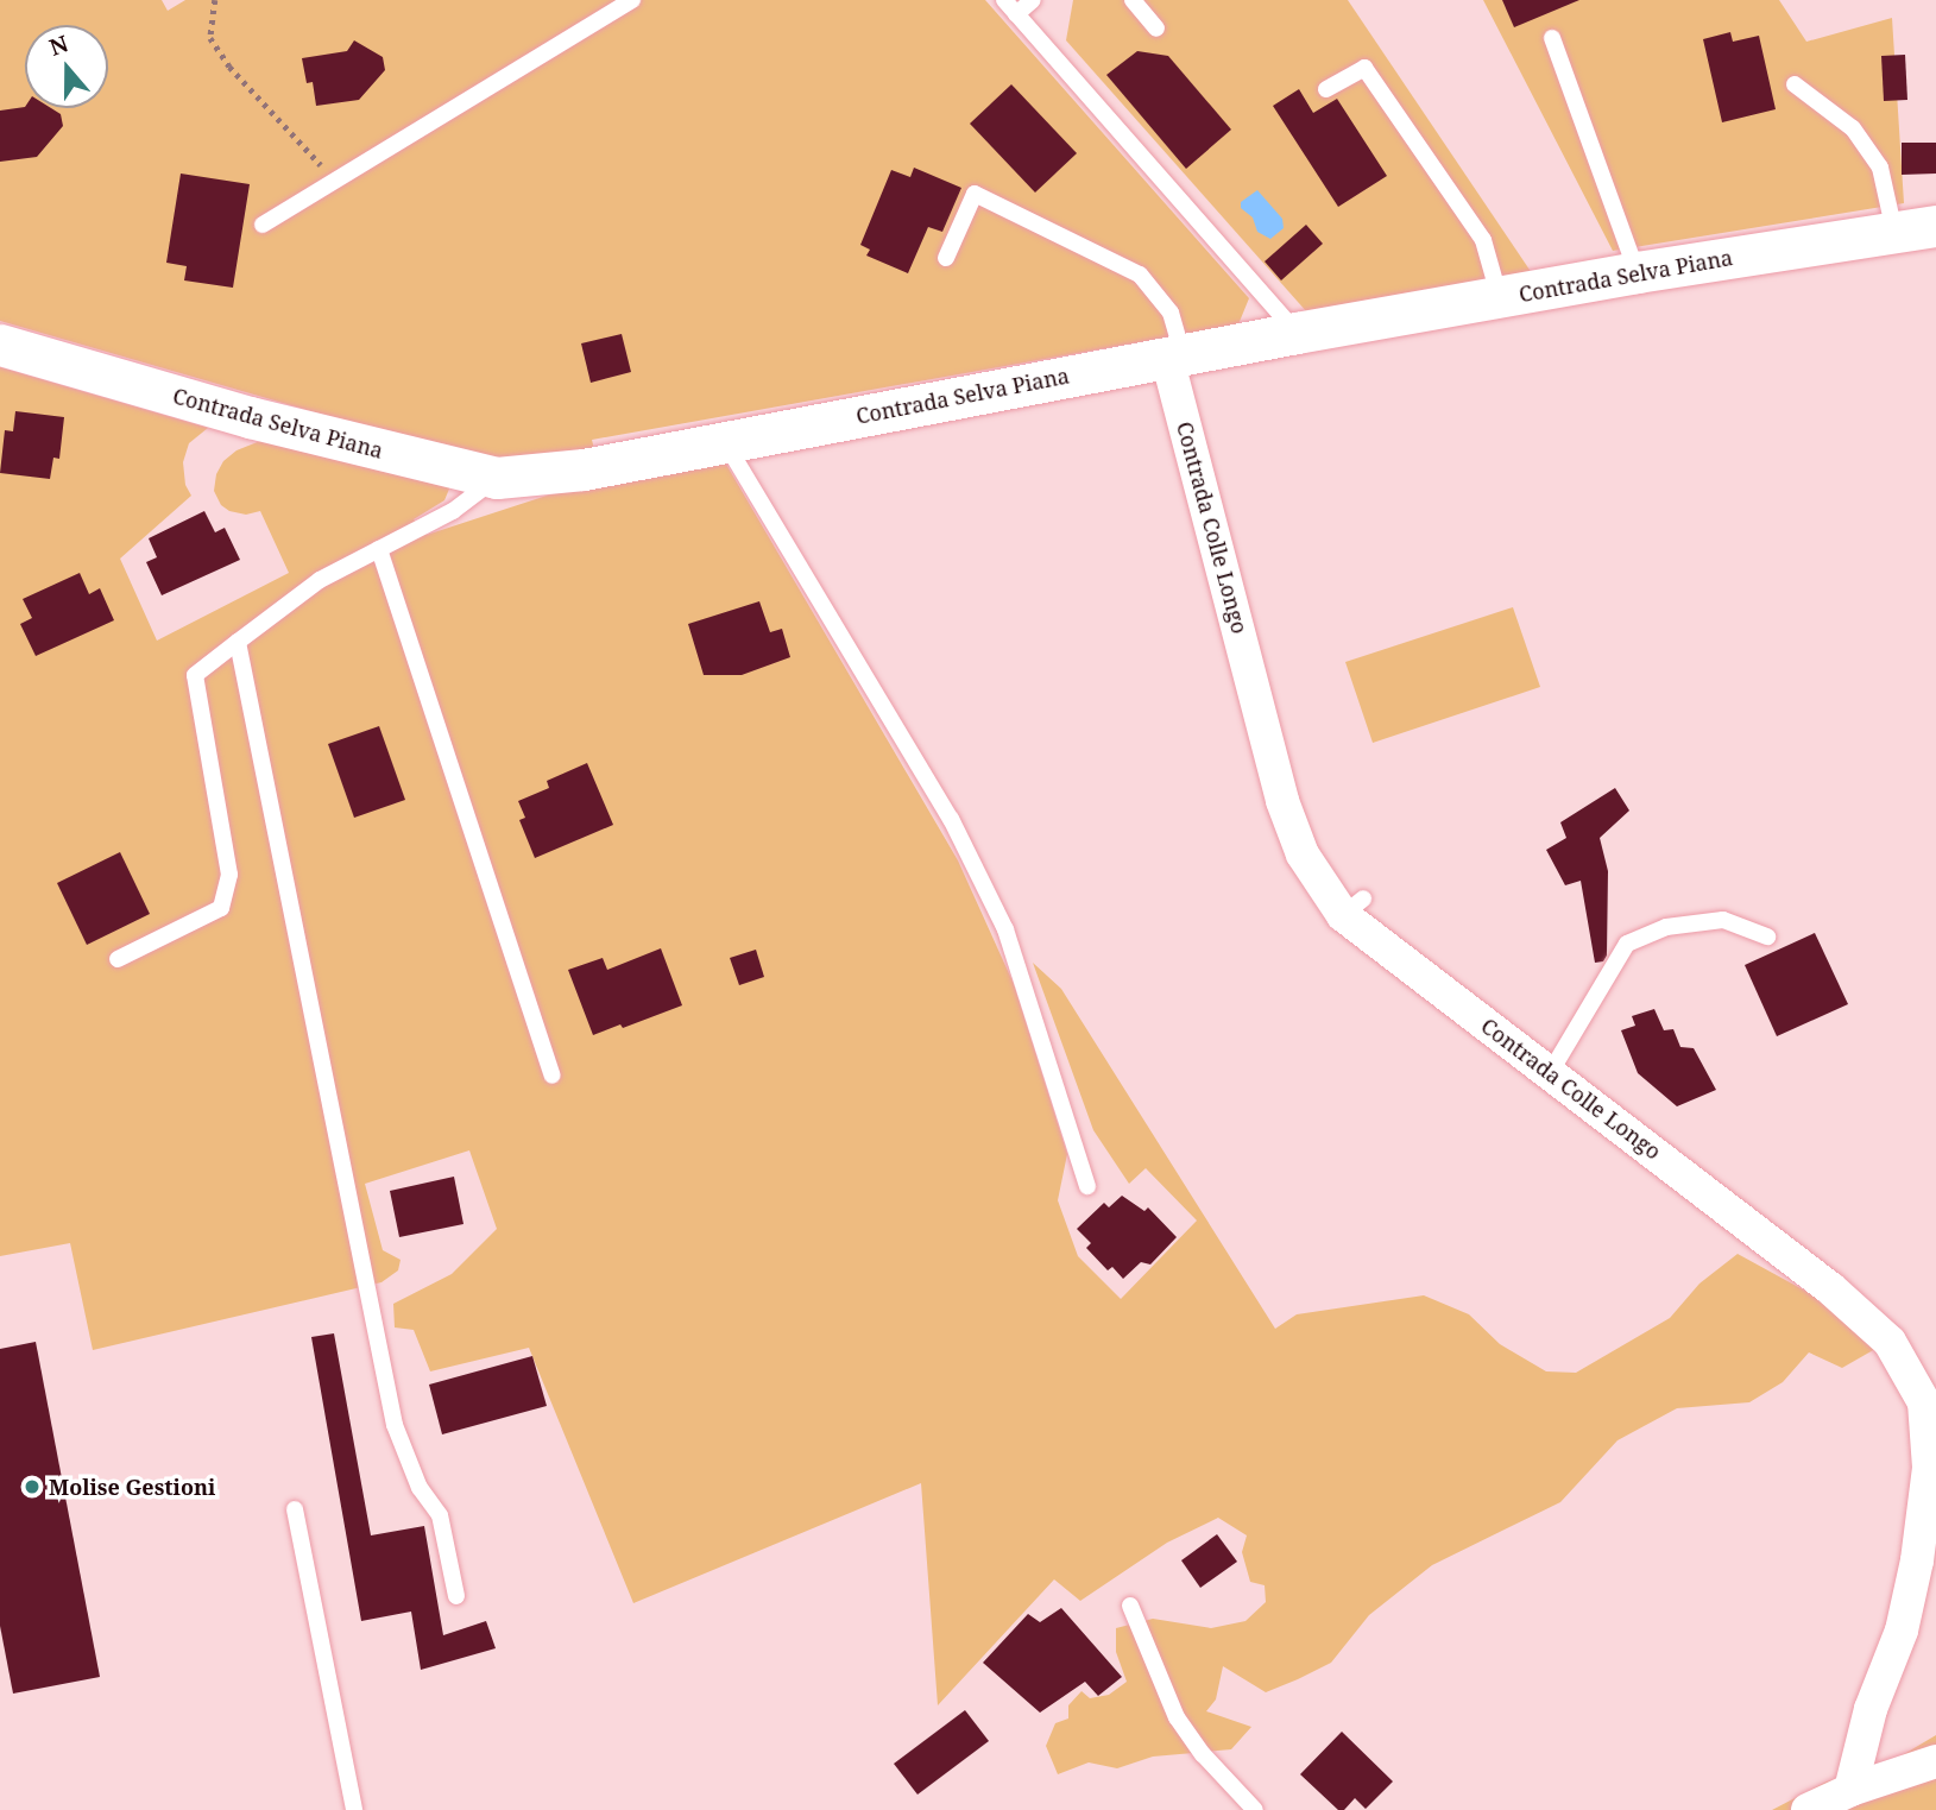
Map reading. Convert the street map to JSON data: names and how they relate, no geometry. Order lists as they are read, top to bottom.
{
  "streets": {
    "street": ["Contrada Selva Piana", "Contrada Colle Longo"]
  },
  "crossings": [
    ["Contrada Selva Piana", "Contrada Colle Longo"]
  ],
  "places": ["Molise Gestioni"],
  "north": "top"
}
